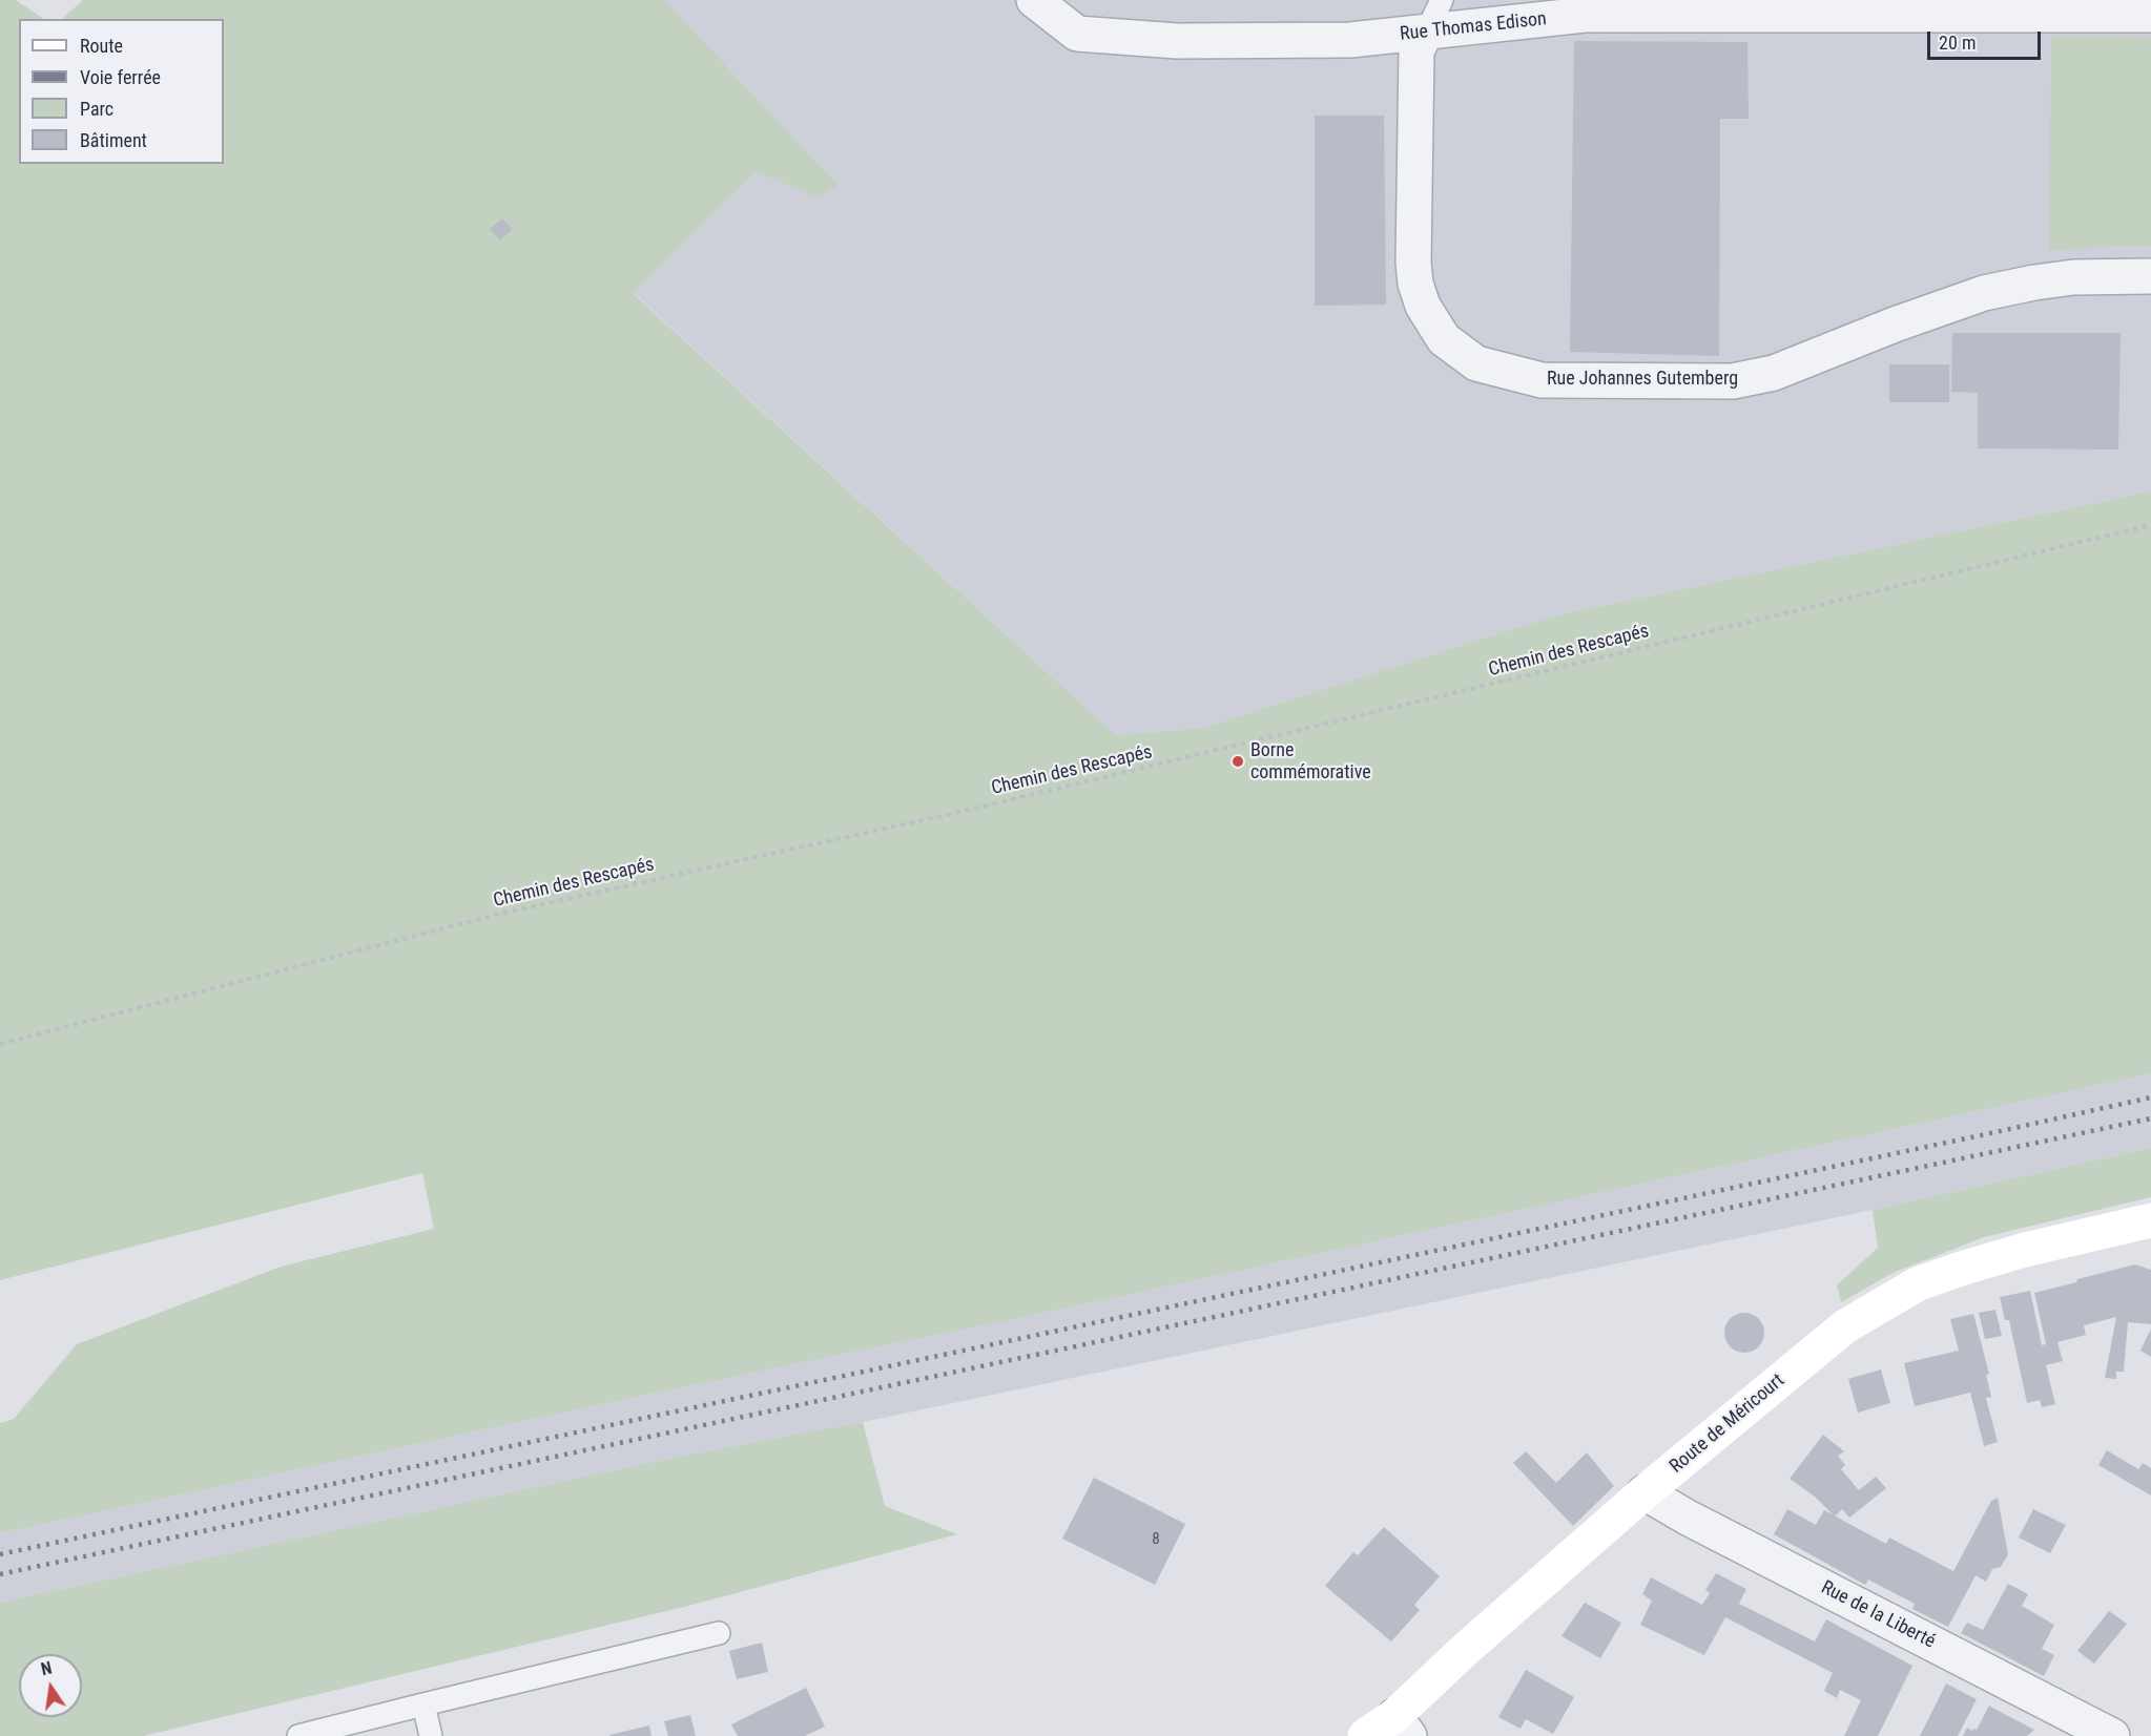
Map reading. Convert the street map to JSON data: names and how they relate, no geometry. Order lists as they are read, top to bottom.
{
  "streets": {
    "street": [
      "Rue Thomas Edison",
      "Rue Johannes Gutemberg",
      "Route de Méricourt",
      "Rue de la Liberté"
    ],
    "path": ["Chemin des Rescapés"]
  },
  "crossings": [
    ["Rue Thomas Edison", "Rue Johannes Gutemberg"],
    ["Route de Méricourt", "Rue de la Liberté"]
  ],
  "places": ["Borne commémorative"],
  "house_numbers": ["8"],
  "legend": [
    "Route",
    "Voie ferrée",
    "Parc",
    "Bâtiment"
  ],
  "scale_bar": "20 m",
  "north": "top"
}
